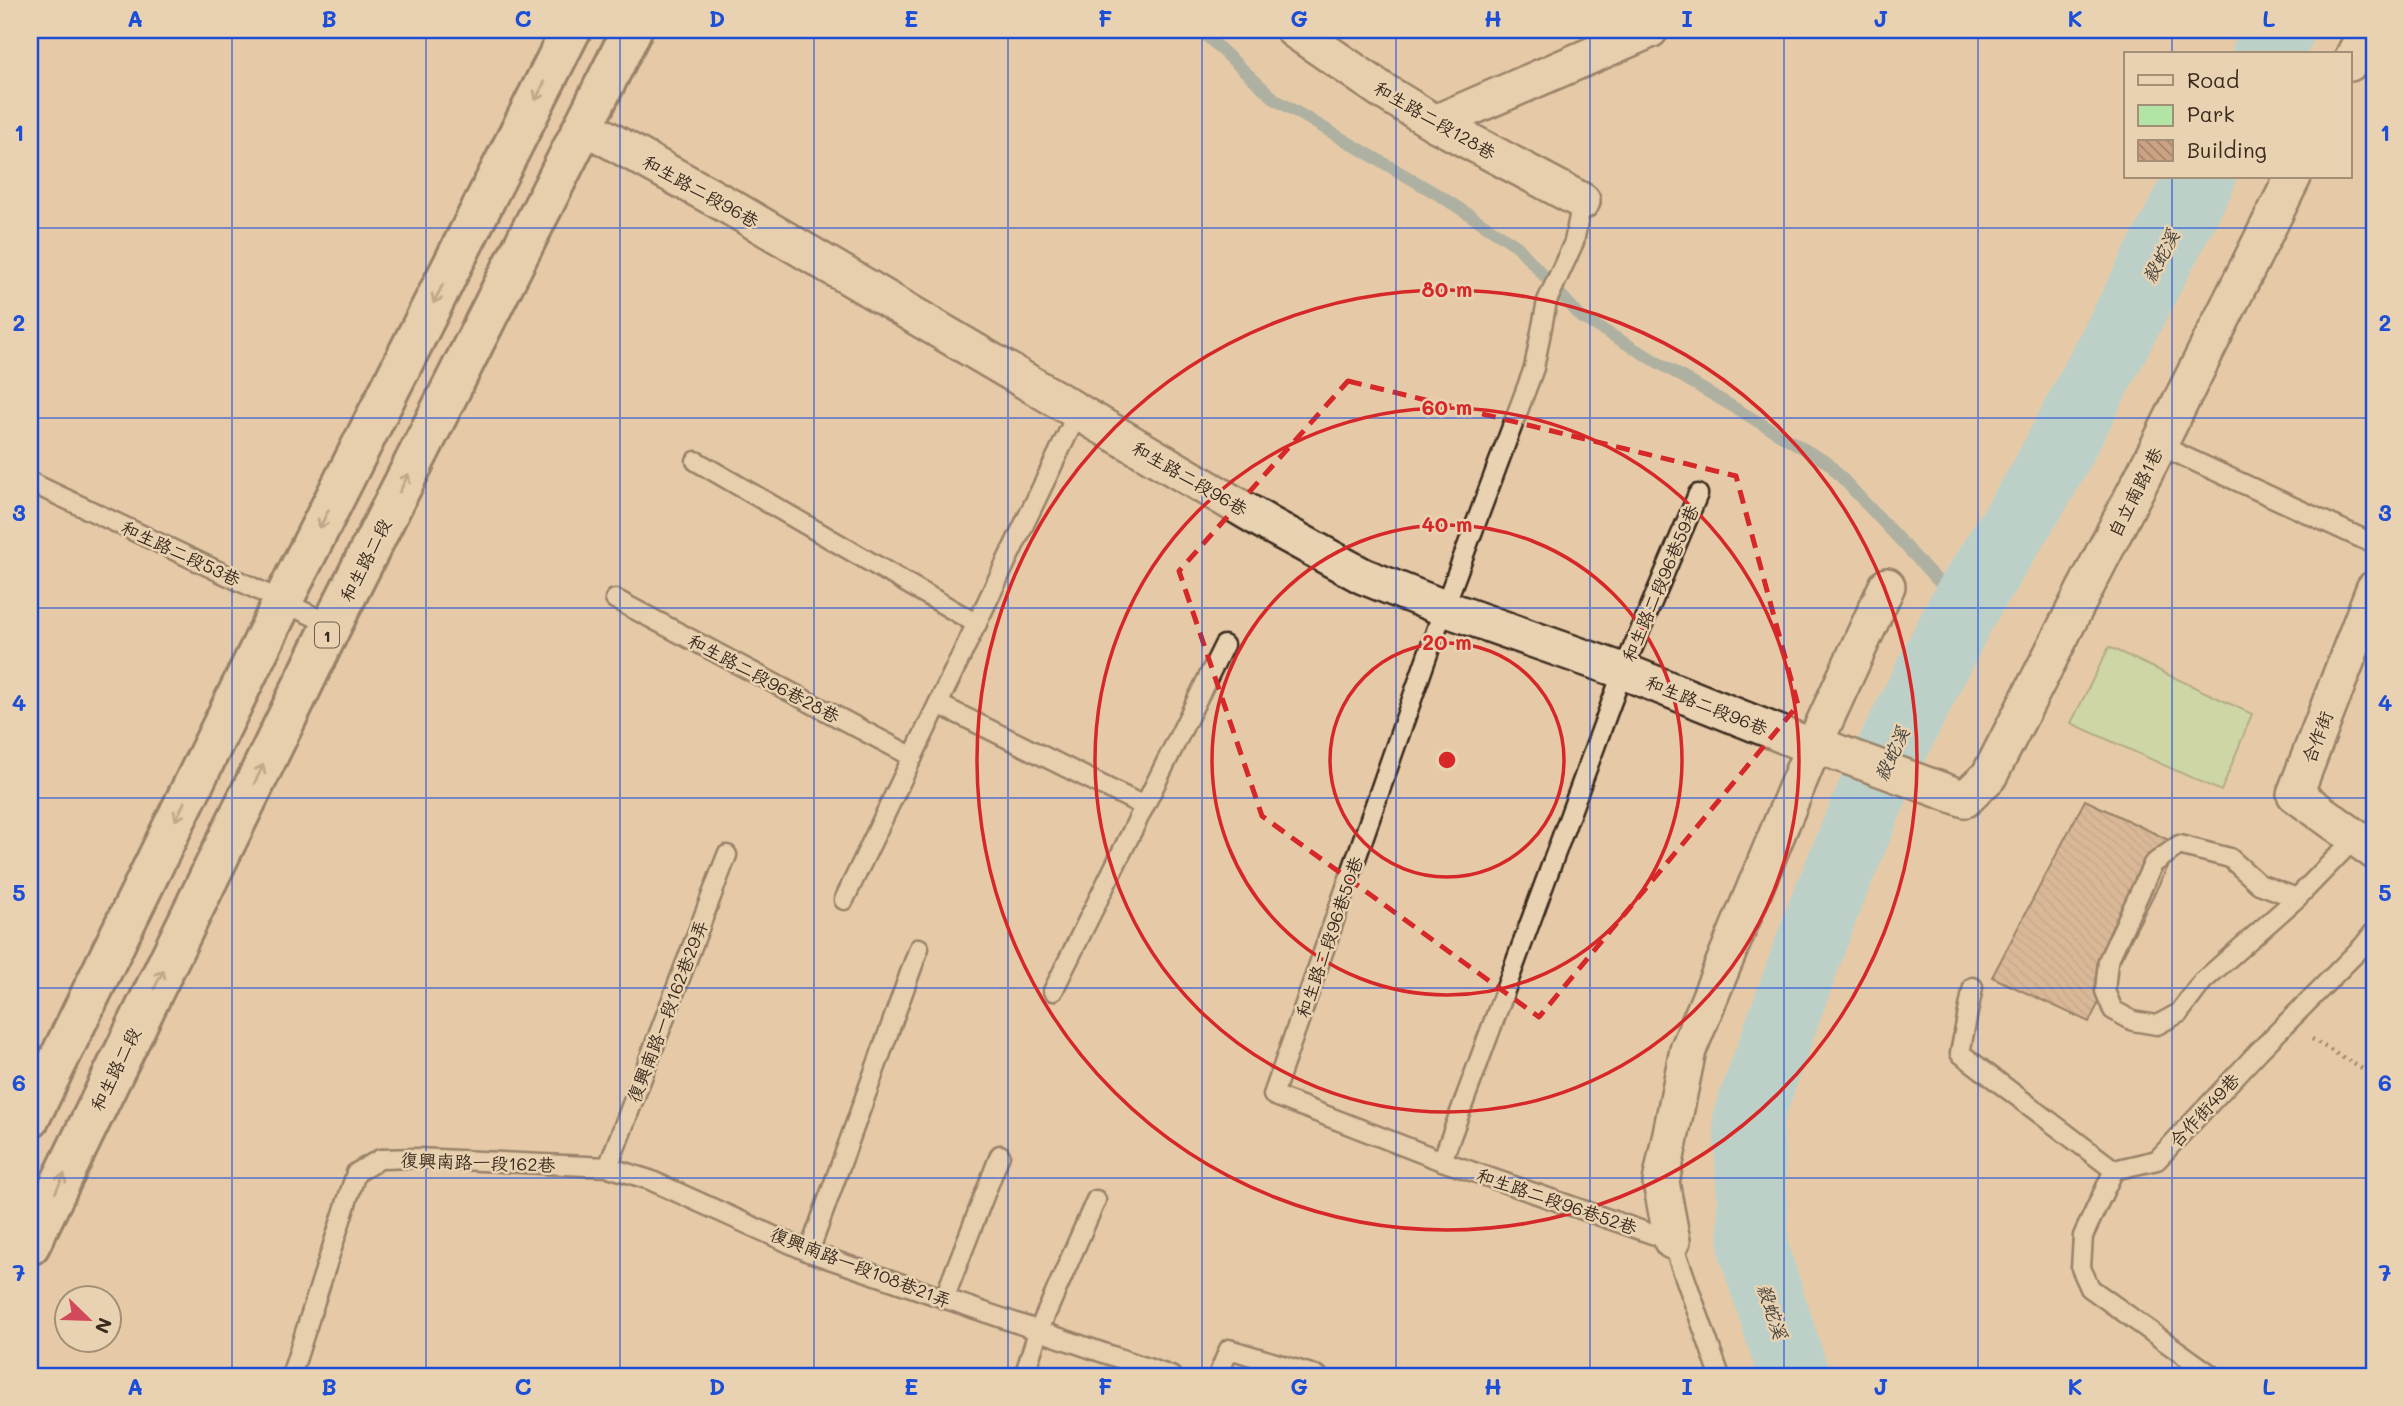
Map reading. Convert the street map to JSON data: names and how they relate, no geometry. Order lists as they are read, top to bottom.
{
  "streets": {
    "main road": ["和生路二段", "1"],
    "street": [
      "和生路二段128巷",
      "和生路二段96巷",
      "自立南路1巷",
      "合作街"
    ],
    "lane": [
      "和生路二段53巷",
      "和生路二段96巷59巷",
      "和生路二段96巷28巷",
      "和生路二段96巷50巷",
      "復興南路一段162巷29弄",
      "合作街49巷",
      "復興南路一段162巷",
      "和生路二段96巷52巷",
      "復興南路一段108巷21弄"
    ]
  },
  "crossings": [
    ["和生路二段96巷", "自立南路1巷"],
    ["和生路二段96巷", "和生路二段"],
    ["和生路二段96巷", "和生路二段96巷59巷"],
    ["和生路二段96巷", "和生路二段96巷50巷"],
    ["和生路二段53巷", "和生路二段"],
    ["和生路二段96巷50巷", "和生路二段96巷52巷"],
    ["復興南路一段162巷29弄", "復興南路一段162巷"],
    ["復興南路一段162巷29弄", "復興南路一段108巷21弄"],
    ["復興南路一段162巷", "復興南路一段108巷21弄"]
  ],
  "water": ["殺蛇溪"],
  "legend": ["Road", "Park", "Building"],
  "north": "bottom right",
  "grid": {
    "columns": [
      "A",
      "B",
      "C",
      "D",
      "E",
      "F",
      "G",
      "H",
      "I",
      "J",
      "K",
      "L"
    ],
    "rows": [
      "1",
      "2",
      "3",
      "4",
      "5",
      "6",
      "7"
    ]
  },
  "rings": [
    "80 m",
    "60 m",
    "40 m",
    "20 m"
  ]
}
